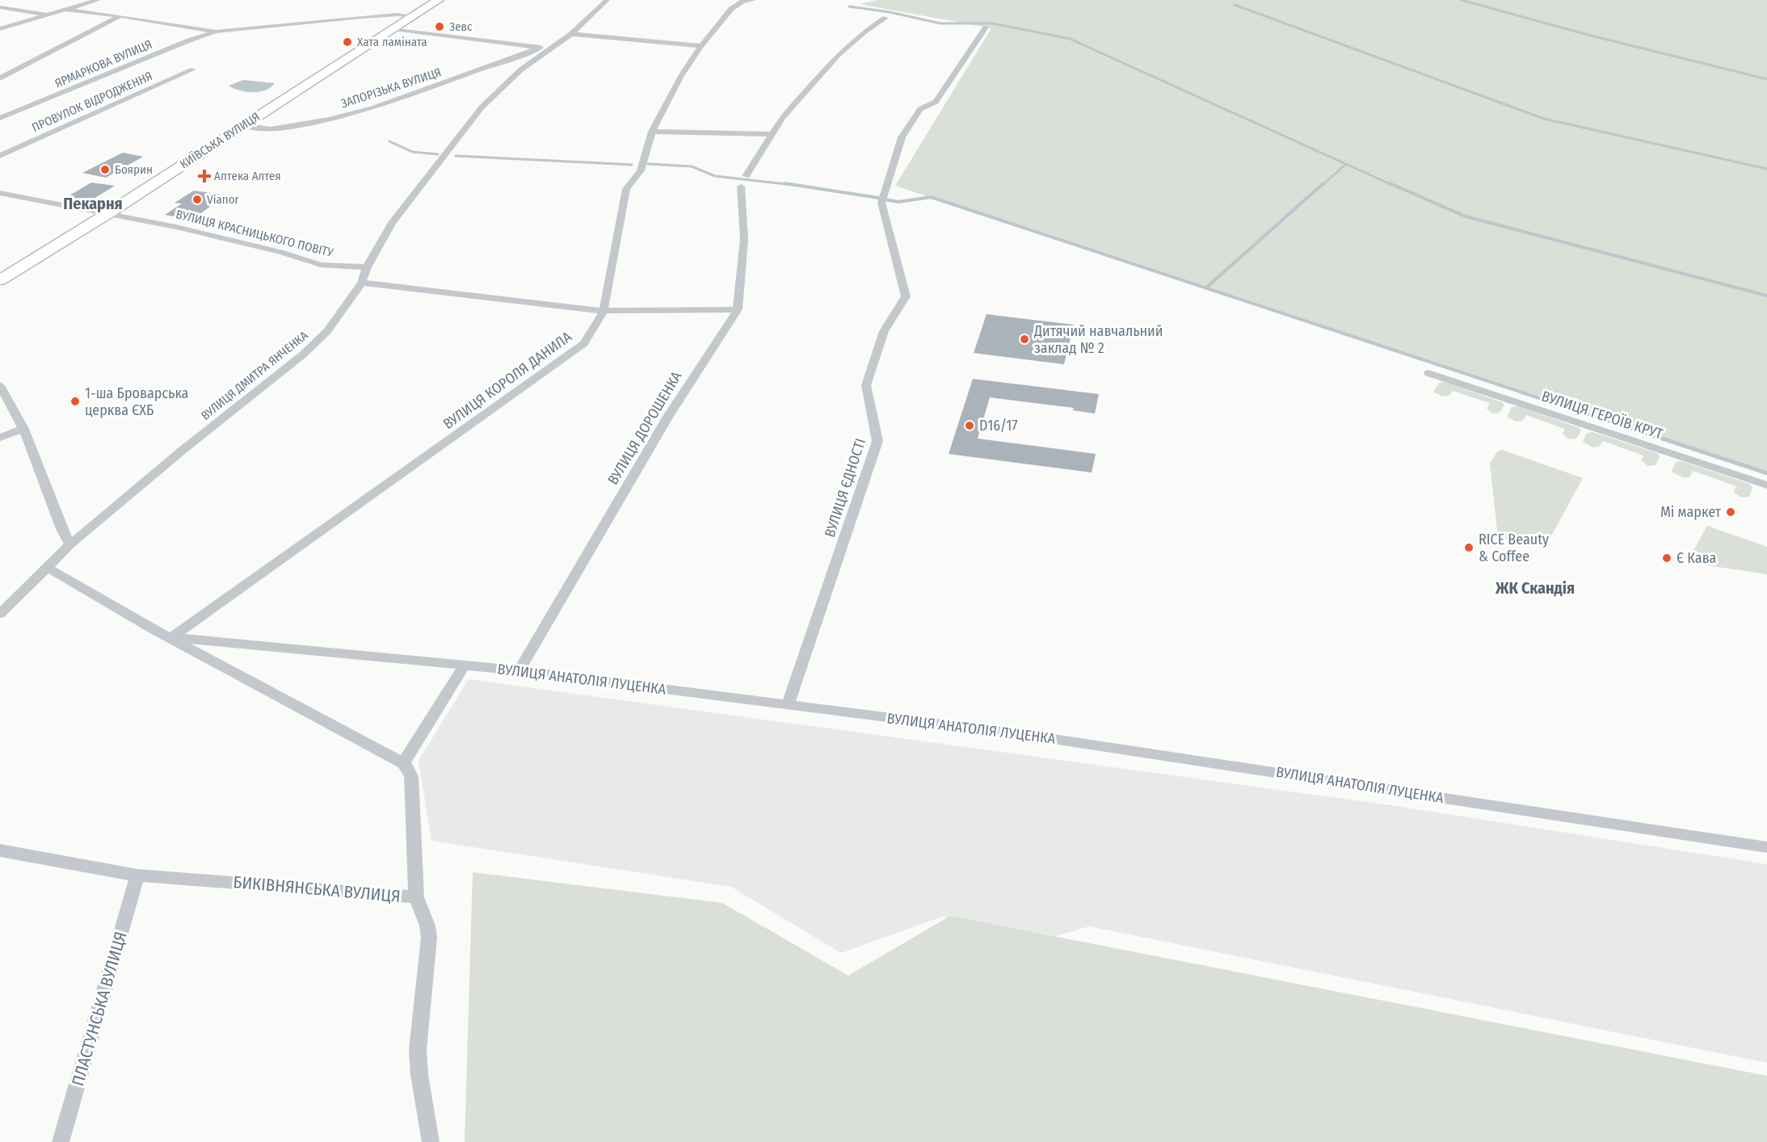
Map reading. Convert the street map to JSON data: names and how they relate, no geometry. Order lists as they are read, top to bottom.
{
  "streets": {
    "main road": ["КИЇВСЬКА ВУЛИЦЯ"],
    "street": [
      "ЯРМАРКОВА ВУЛИЦЯ",
      "ЗАПОРІЗЬКА ВУЛИЦЯ",
      "ПРОВУЛОК ВІДРОДЖЕННЯ",
      "ВУЛИЦЯ КРАСНИЦЬКОГО ПОВІТУ",
      "ВУЛИЦЯ ДМИТРА ЯНЧЕНКА",
      "ВУЛИЦЯ КОРОЛЯ ДАНИЛА",
      "ВУЛИЦЯ ГЕРОЇВ КРУТ",
      "ВУЛИЦЯ ДОРОШЕНКА",
      "ВУЛИЦЯ ЄДНОСТІ",
      "ВУЛИЦЯ АНАТОЛІЯ ЛУЦЕНКА",
      "БИКІВНЯНСЬКА ВУЛИЦЯ",
      "ПЛАСТУНСЬКА ВУЛИЦЯ"
    ]
  },
  "crossings": [
    ["ЗАПОРІЗЬКА ВУЛИЦЯ", "КИЇВСЬКА ВУЛИЦЯ"],
    ["ЗАПОРІЗЬКА ВУЛИЦЯ", "ВУЛИЦЯ ДМИТРА ЯНЧЕНКА"],
    ["КИЇВСЬКА ВУЛИЦЯ", "ВУЛИЦЯ КРАСНИЦЬКОГО ПОВІТУ"],
    ["ВУЛИЦЯ КРАСНИЦЬКОГО ПОВІТУ", "ВУЛИЦЯ ДМИТРА ЯНЧЕНКА"],
    ["ВУЛИЦЯ ДМИТРА ЯНЧЕНКА", "ВУЛИЦЯ АНАТОЛІЯ ЛУЦЕНКА"],
    ["ВУЛИЦЯ КОРОЛЯ ДАНИЛА", "ВУЛИЦЯ АНАТОЛІЯ ЛУЦЕНКА"],
    ["ВУЛИЦЯ ДОРОШЕНКА", "ВУЛИЦЯ АНАТОЛІЯ ЛУЦЕНКА"],
    ["ВУЛИЦЯ ЄДНОСТІ", "ВУЛИЦЯ АНАТОЛІЯ ЛУЦЕНКА"],
    ["БИКІВНЯНСЬКА ВУЛИЦЯ", "ПЛАСТУНСЬКА ВУЛИЦЯ"]
  ],
  "districts": ["Пекарня", "ЖК Скандія"],
  "places": {
    "other": [
      "Зевс",
      "Хата ламіната",
      "Боярин",
      "Vianor",
      "Дитячий навчальний заклад № 2",
      "1-ша Броварська церква ЄХБ",
      "D16/17",
      "Мі маркет",
      "RICE Beauty & Coffee",
      "Є Кава"
    ],
    "health": ["Аптека Алтея"]
  }
}
